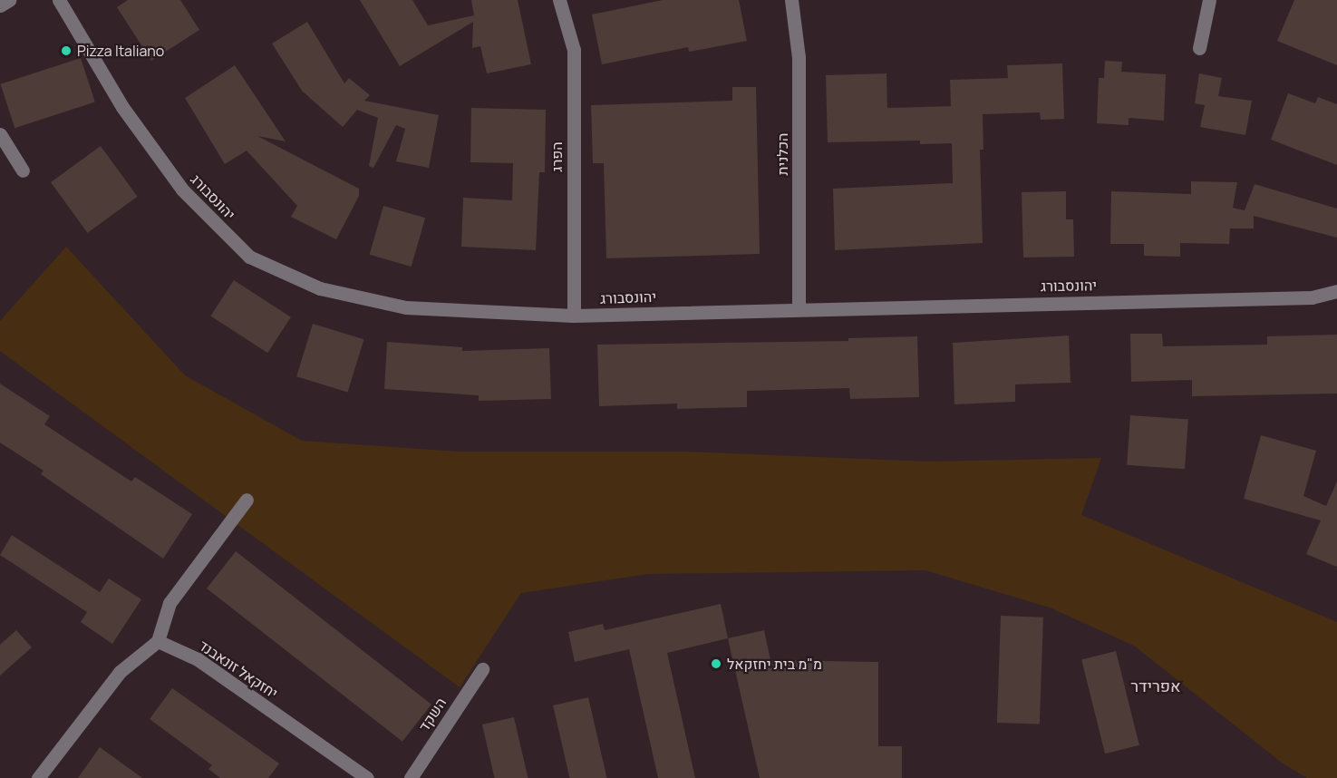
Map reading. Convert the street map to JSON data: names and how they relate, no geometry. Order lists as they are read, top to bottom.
{
  "streets": {
    "street": [
      "הכלנית",
      "הפרג",
      "יהונסבורג",
      "יחזקאל זונאבנד",
      "השקד"
    ]
  },
  "crossings": [
    ["הכלנית", "יהונסבורג"],
    ["הפרג", "יהונסבורג"]
  ],
  "districts": ["אפרידר"],
  "places": ["Pizza Italiano", "מ\"מ בית יחזקאל"]
}
